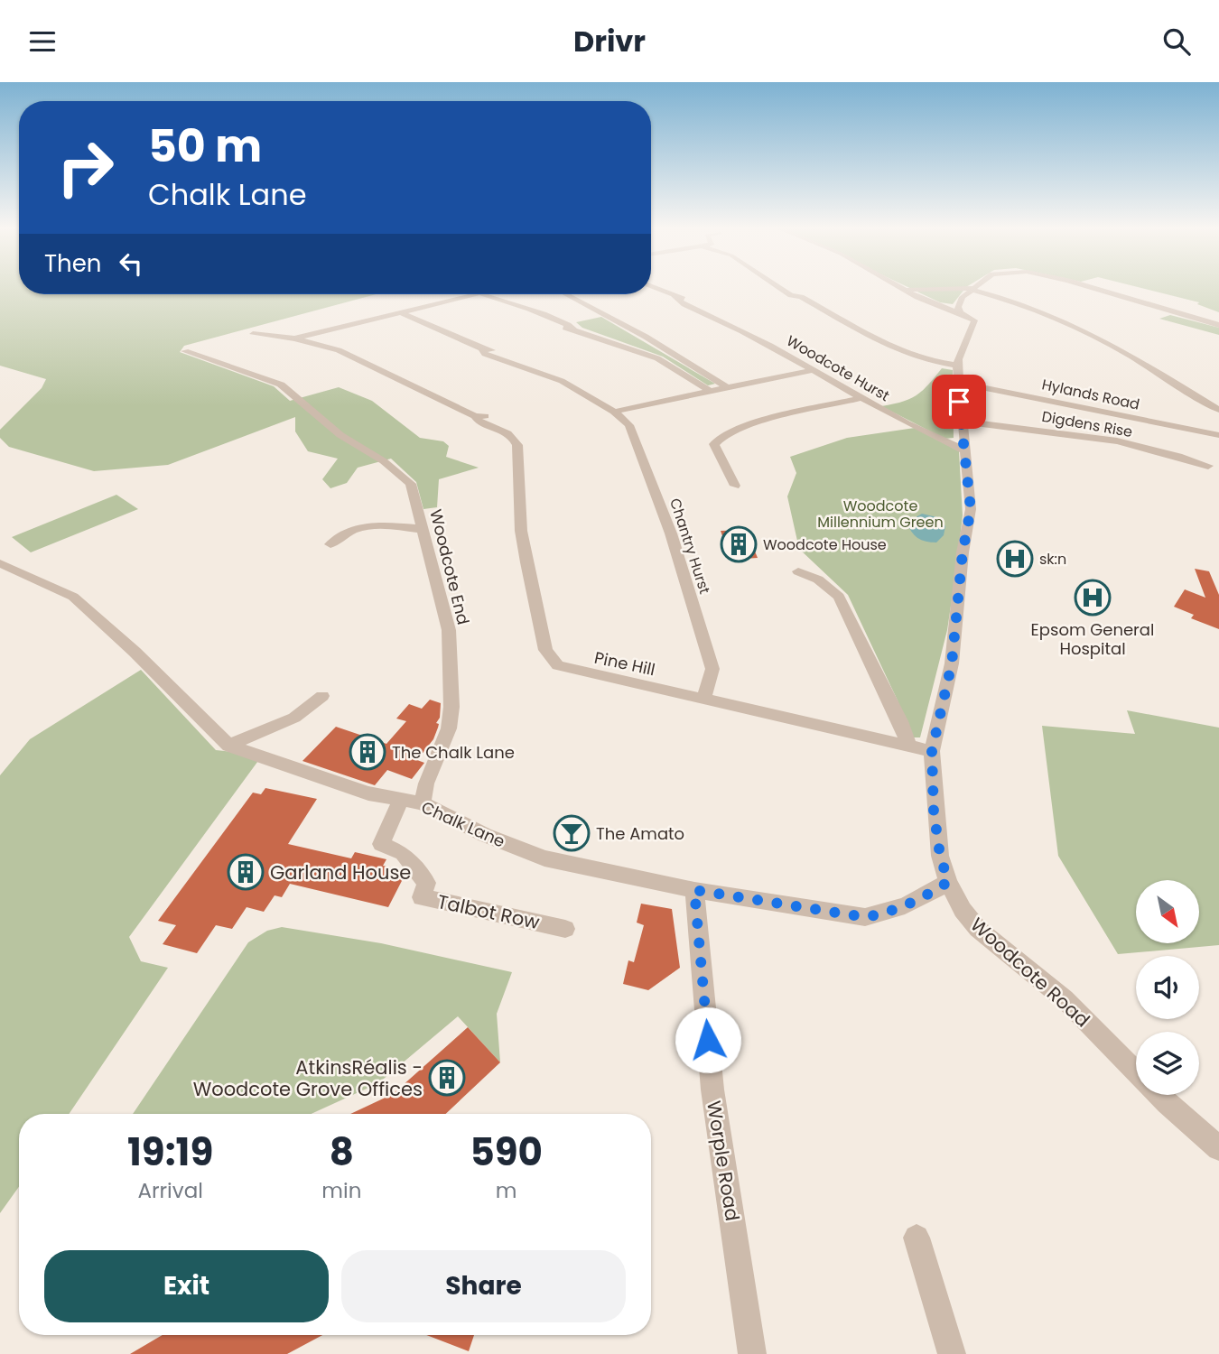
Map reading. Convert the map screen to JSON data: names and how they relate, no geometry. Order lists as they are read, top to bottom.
{
  "streets": {
    "street": [
      "Woodcote Hurst",
      "Hylands Road",
      "Digdens Rise",
      "Chantry Hurst",
      "Woodcote End",
      "Pine Hill",
      "Chalk Lane",
      "Talbot Row",
      "Woodcote Road",
      "Worple Road"
    ]
  },
  "crossings": [
    ["Woodcote Hurst", "Woodcote Road"],
    ["Hylands Road", "Woodcote Road"],
    ["Digdens Rise", "Woodcote Road"],
    ["Chantry Hurst", "Pine Hill"],
    ["Woodcote End", "Chalk Lane"],
    ["Pine Hill", "Woodcote Road"],
    ["Chalk Lane", "Talbot Row"],
    ["Chalk Lane", "Woodcote Road"],
    ["Chalk Lane", "Worple Road"]
  ],
  "parks": ["Woodcote Millennium Green"],
  "places": {
    "building": [
      "Woodcote House",
      "The Chalk Lane",
      "Garland House",
      "AtkinsRéalis - Woodcote Grove Offices"
    ],
    "hospital": ["sk:n", "Epsom General Hospital"],
    "bar": ["The Amato"]
  },
  "north": "bottom right",
  "page": {
    "header": "Drivr",
    "turn": ["50 m", "Chalk Lane"],
    "then": "Then",
    "eta": [
      "19:19",
      "Arrival",
      "8",
      "min",
      "590",
      "m"
    ],
    "buttons": ["Exit", "Share"]
  }
}
